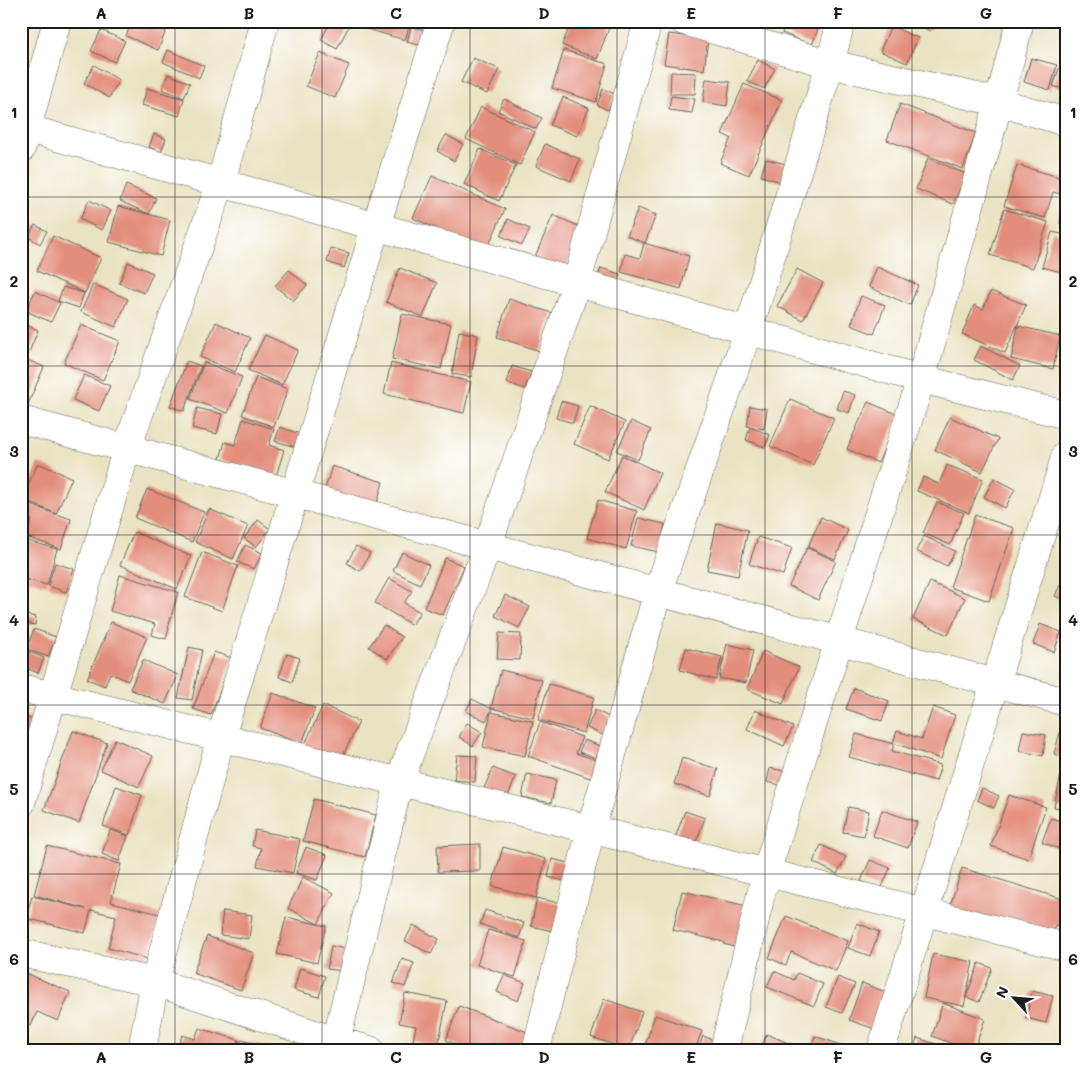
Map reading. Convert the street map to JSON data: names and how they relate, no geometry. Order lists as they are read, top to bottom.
{
  "north": "top left",
  "grid": {
    "columns": [
      "A",
      "B",
      "C",
      "D",
      "E",
      "F",
      "G"
    ],
    "rows": [
      "1",
      "2",
      "3",
      "4",
      "5",
      "6"
    ]
  }
}
